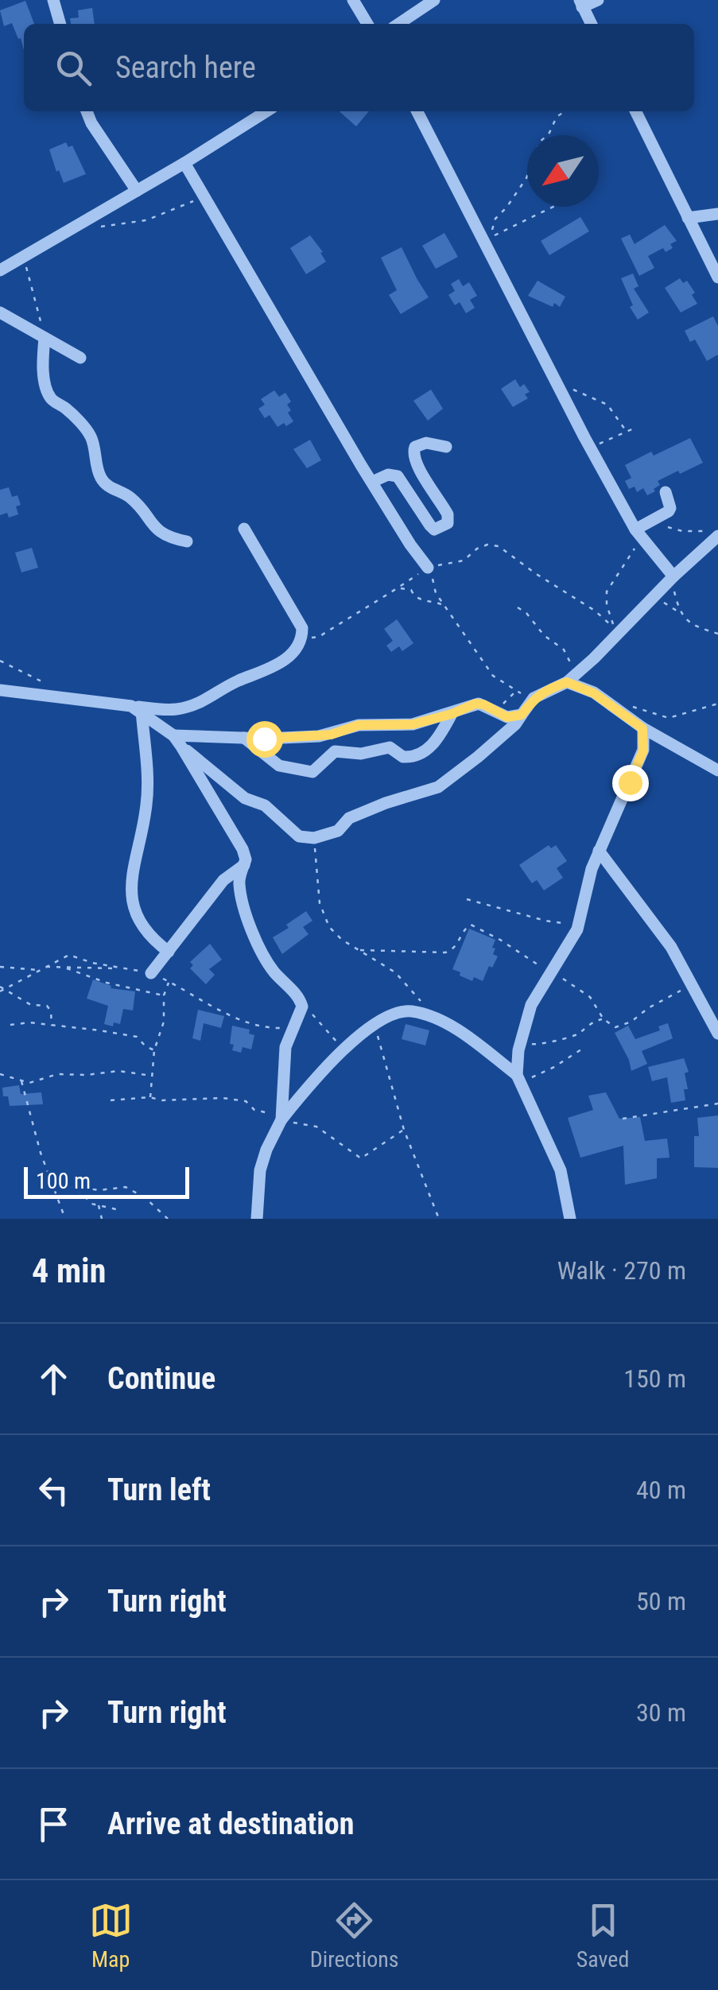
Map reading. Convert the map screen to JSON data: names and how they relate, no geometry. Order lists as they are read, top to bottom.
{
  "scale_bar": "100 m",
  "north": "bottom left",
  "page": {
    "search": "Search here",
    "scale": "100 m",
    "heading": ["4 min", "Walk · 270 m"],
    "list": [
      ["Continue", "150 m"],
      ["Turn left", "40 m"],
      ["Turn right", "50 m"],
      ["Turn right", "30 m"],
      "Arrive at destination"
    ],
    "nav": ["Map", "Directions", "Saved"]
  }
}
